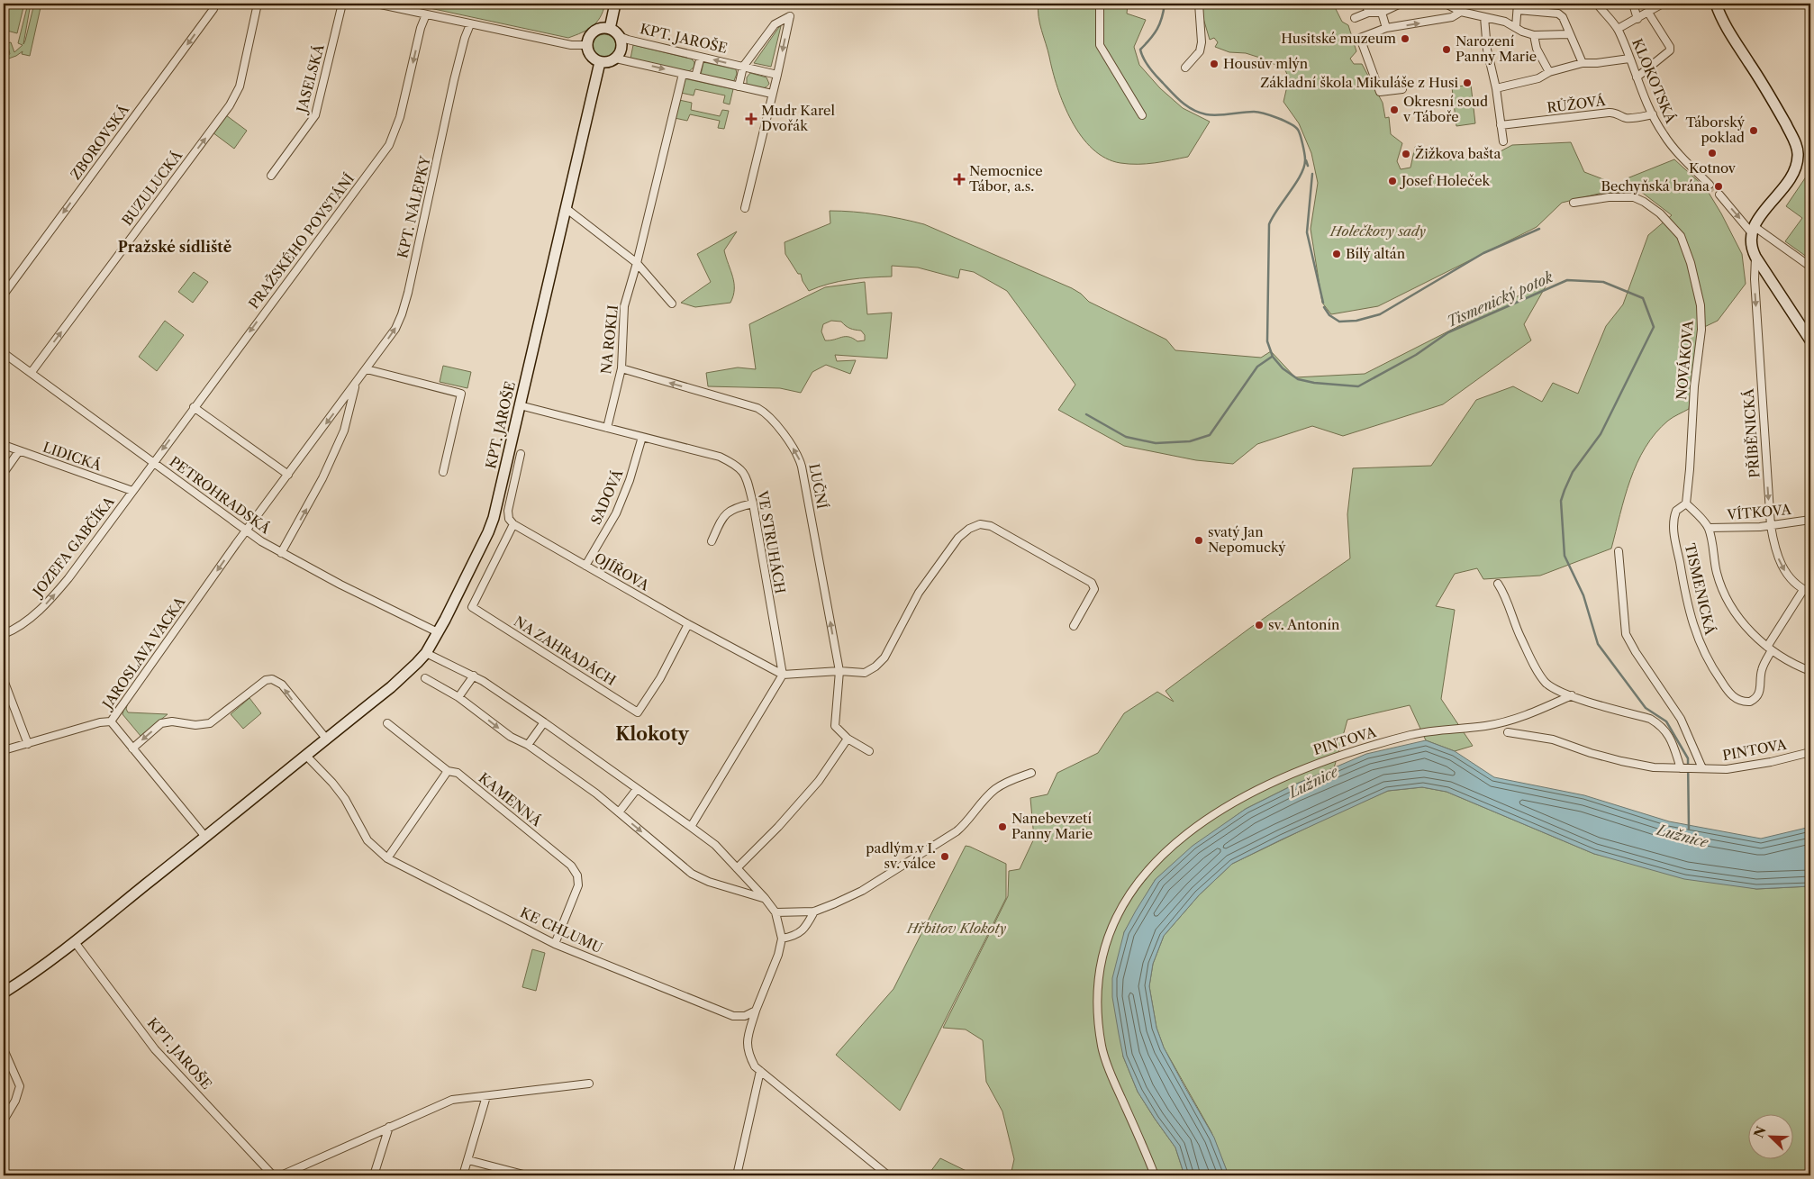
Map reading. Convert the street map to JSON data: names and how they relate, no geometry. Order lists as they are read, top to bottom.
{
  "streets": {
    "street": [
      "KPT. JAROŠE",
      "JASELSKÁ",
      "KLOKOTSKÁ",
      "RŮŽOVÁ",
      "ZBOROVSKÁ",
      "BUZULUCKÁ",
      "KPT. NÁLEPKY",
      "PRAŽSKÉHO POVSTÁNÍ",
      "NA ROKLI",
      "NOVÁKOVA",
      "PŘÍBĚNICKÁ",
      "LIDICKÁ",
      "LUČNÍ",
      "PETROHRADSKÁ",
      "SADOVÁ",
      "VÍTKOVA",
      "VE STRUHÁCH",
      "JOZEFA GABČÍKA",
      "OJÍŘOVA",
      "TISMENICKÁ",
      "NA ZAHRADÁCH",
      "JAROSLAVA VACKA",
      "PINTOVA",
      "KAMENNÁ",
      "KE CHLUMU"
    ]
  },
  "crossings": [
    ["KPT. JAROŠE", "PETROHRADSKÁ"],
    ["KPT. JAROŠE", "VE STRUHÁCH"],
    ["KPT. JAROŠE", "KE CHLUMU"],
    ["KLOKOTSKÁ", "RŮŽOVÁ"],
    ["BUZULUCKÁ", "PETROHRADSKÁ"],
    ["KPT. NÁLEPKY", "PETROHRADSKÁ"],
    ["KPT. NÁLEPKY", "JAROSLAVA VACKA"],
    ["PRAŽSKÉHO POVSTÁNÍ", "PETROHRADSKÁ"],
    ["PRAŽSKÉHO POVSTÁNÍ", "JOZEFA GABČÍKA"],
    ["NA ROKLI", "LUČNÍ"],
    ["NA ROKLI", "VE STRUHÁCH"],
    ["NOVÁKOVA", "TISMENICKÁ"],
    ["PŘÍBĚNICKÁ", "VÍTKOVA"],
    ["LIDICKÁ", "JOZEFA GABČÍKA"],
    ["PETROHRADSKÁ", "JOZEFA GABČÍKA"],
    ["PETROHRADSKÁ", "JAROSLAVA VACKA"],
    ["SADOVÁ", "VE STRUHÁCH"],
    ["SADOVÁ", "OJÍŘOVA"],
    ["VE STRUHÁCH", "OJÍŘOVA"],
    ["OJÍŘOVA", "NA ZAHRADÁCH"],
    ["KAMENNÁ", "KE CHLUMU"]
  ],
  "one_way": [
    "ZBOROVSKÁ",
    "BUZULUCKÁ",
    "PRAŽSKÉHO POVSTÁNÍ",
    "PŘÍBĚNICKÁ",
    "LUČNÍ",
    "JOZEFA GABČÍKA",
    "JAROSLAVA VACKA"
  ],
  "districts": ["Pražské sídliště", "Klokoty"],
  "water": ["Tismenický potok", "Lužnice"],
  "parks": ["Holečkovy sady", "Hřbitov Klokoty"],
  "places": {
    "other": [
      "Husitské muzeum",
      "Narození Panny Marie",
      "Housův mlýn",
      "Základní škola Mikuláše z Husi",
      "Okresní soud v Táboře",
      "Táborský poklad",
      "Kotnov",
      "Žižkova bašta",
      "Josef Holeček",
      "Bechyňská brána",
      "Bílý altán",
      "svatý Jan Nepomucký",
      "sv. Antonín",
      "Nanebevzetí Panny Marie",
      "padlým v I. sv. válce"
    ],
    "health": ["Mudr Karel Dvořák", "Nemocnice Tábor, a.s."]
  },
  "north": "top left"
}
